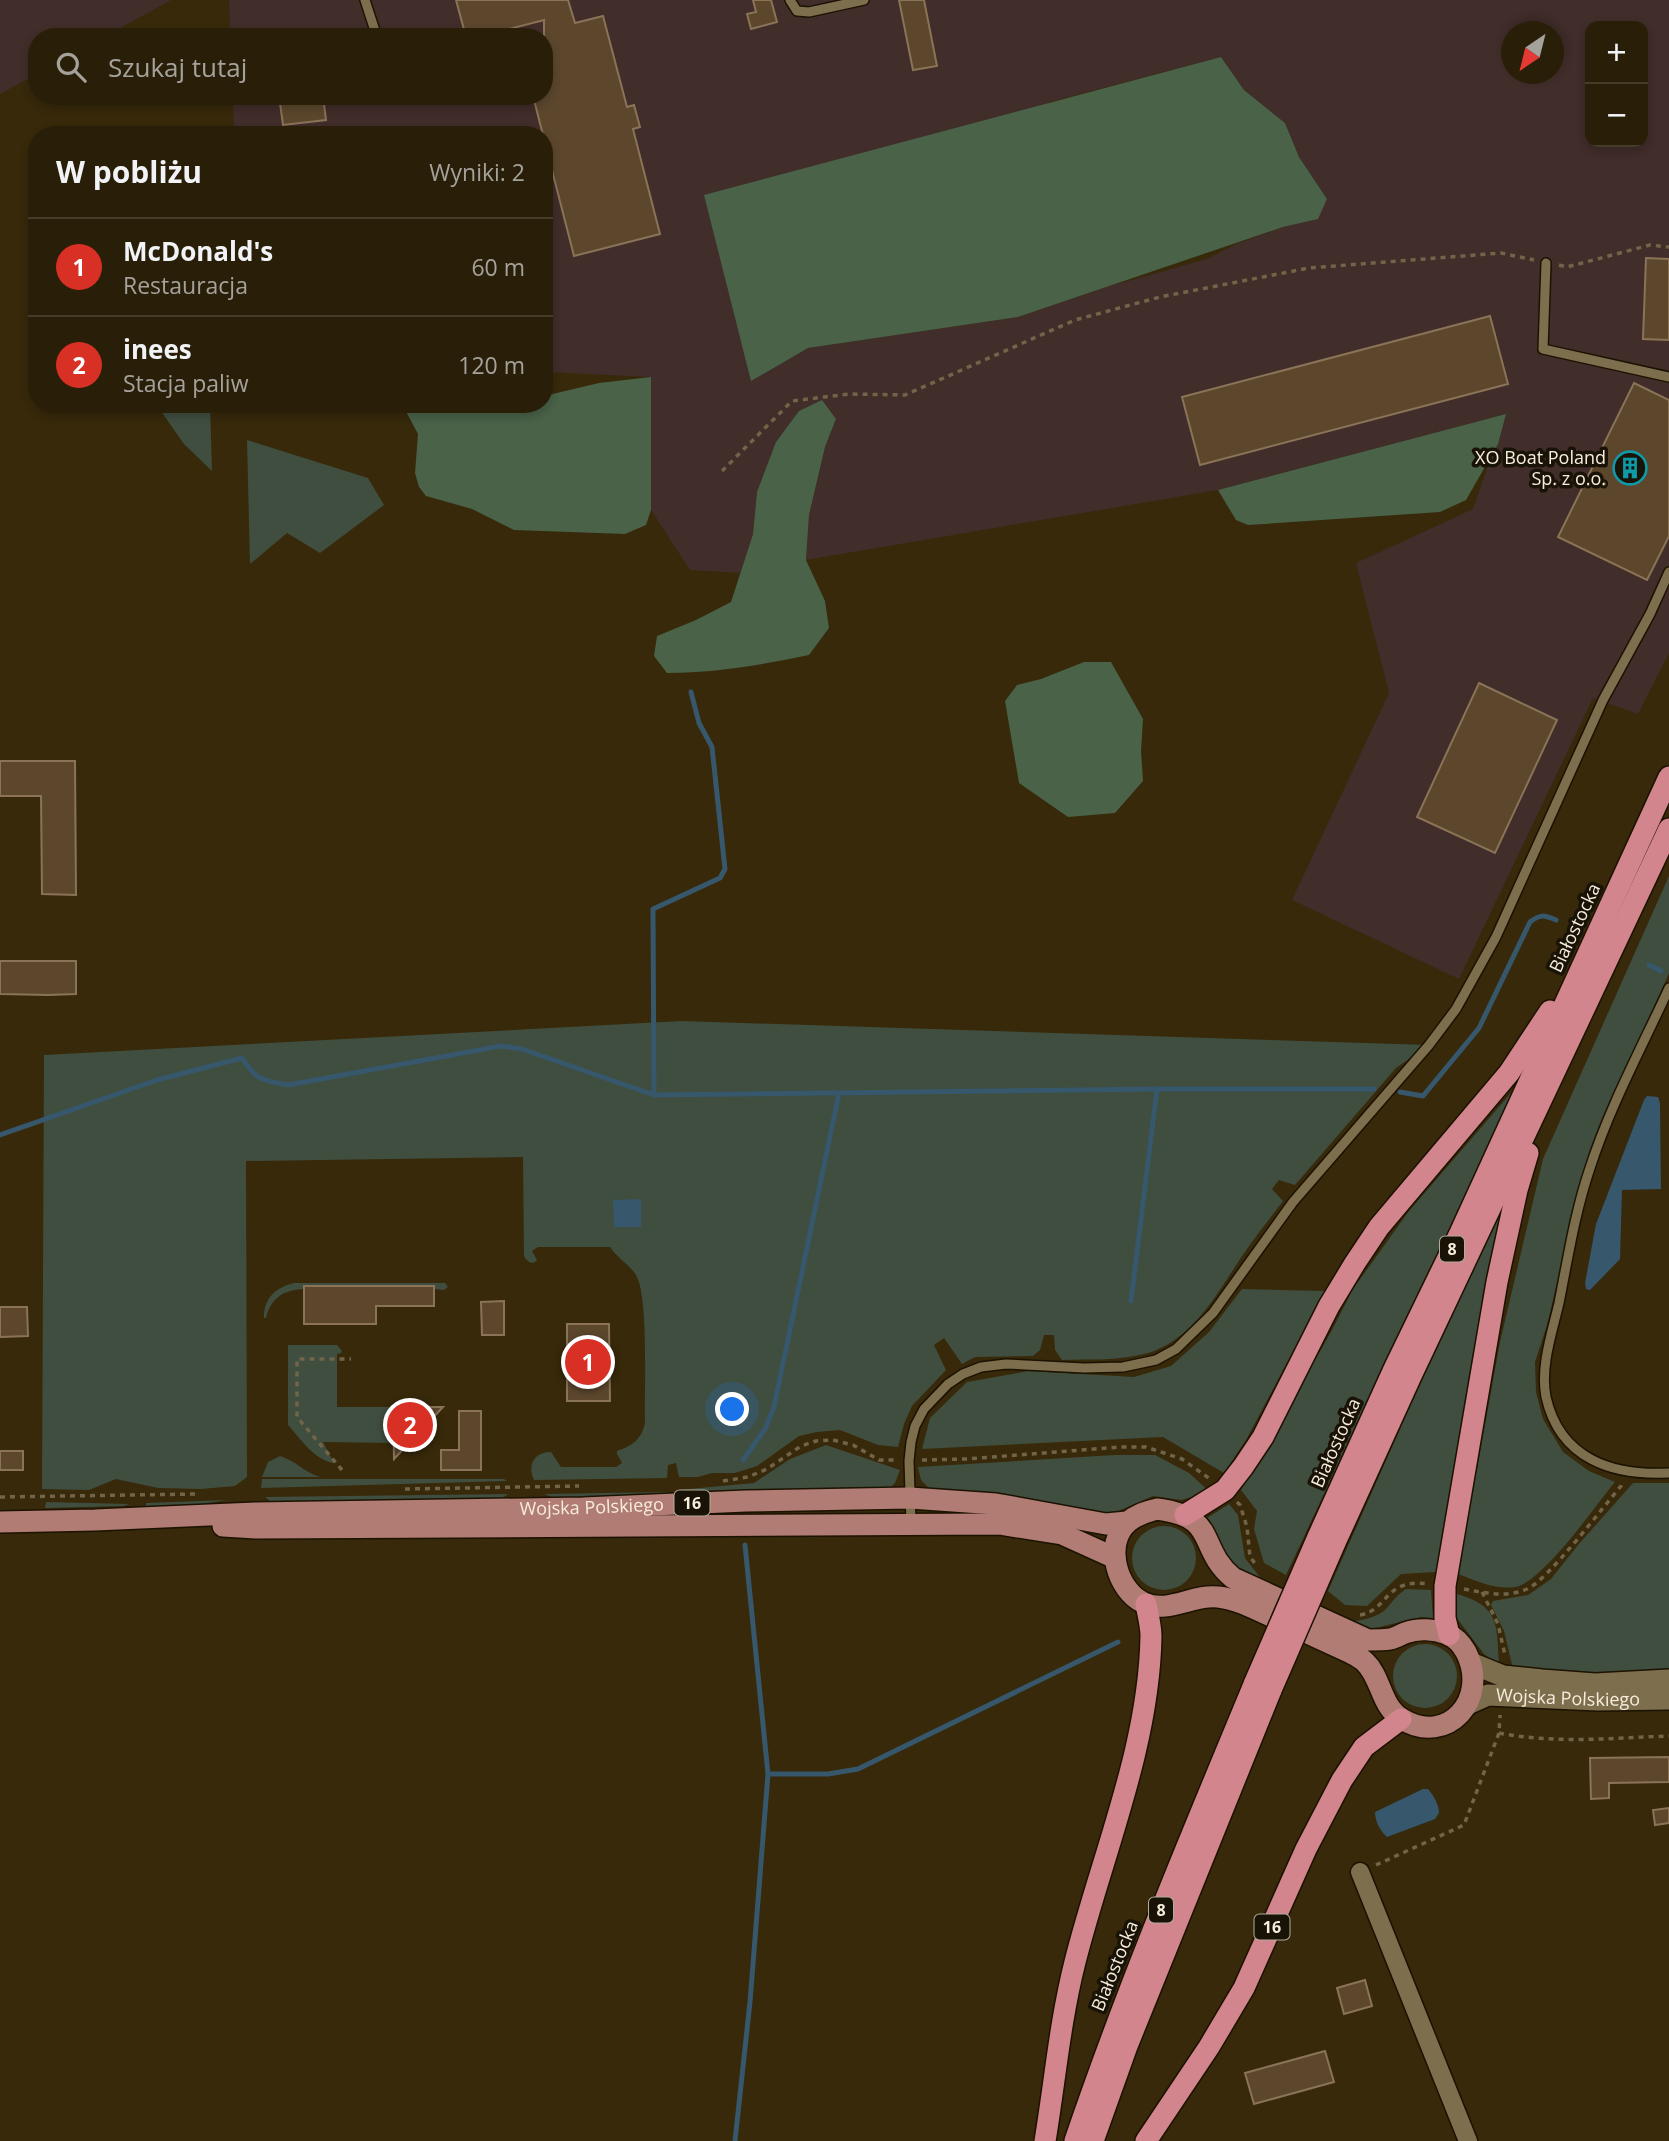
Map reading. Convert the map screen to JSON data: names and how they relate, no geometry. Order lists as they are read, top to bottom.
{
  "streets": {
    "highway": ["Białostocka", "8", "16"],
    "main road": ["Wojska Polskiego"]
  },
  "crossings": [
    ["16", "Wojska Polskiego"]
  ],
  "places": {
    "building": ["XO Boat Poland Sp. z o.o."]
  },
  "north": "bottom left",
  "page": {
    "map_buttons": ["+", "−"],
    "search": "Szukaj tutaj",
    "heading": ["W pobliżu", "Wyniki: 2"],
    "list": [
      {
        "mark": "1",
        "name": "McDonald's",
        "note": "Restauracja",
        "value": "60 m"
      },
      {
        "mark": "2",
        "name": "inees",
        "note": "Stacja paliw",
        "value": "120 m"
      }
    ],
    "pins": ["1", "2"]
  }
}
